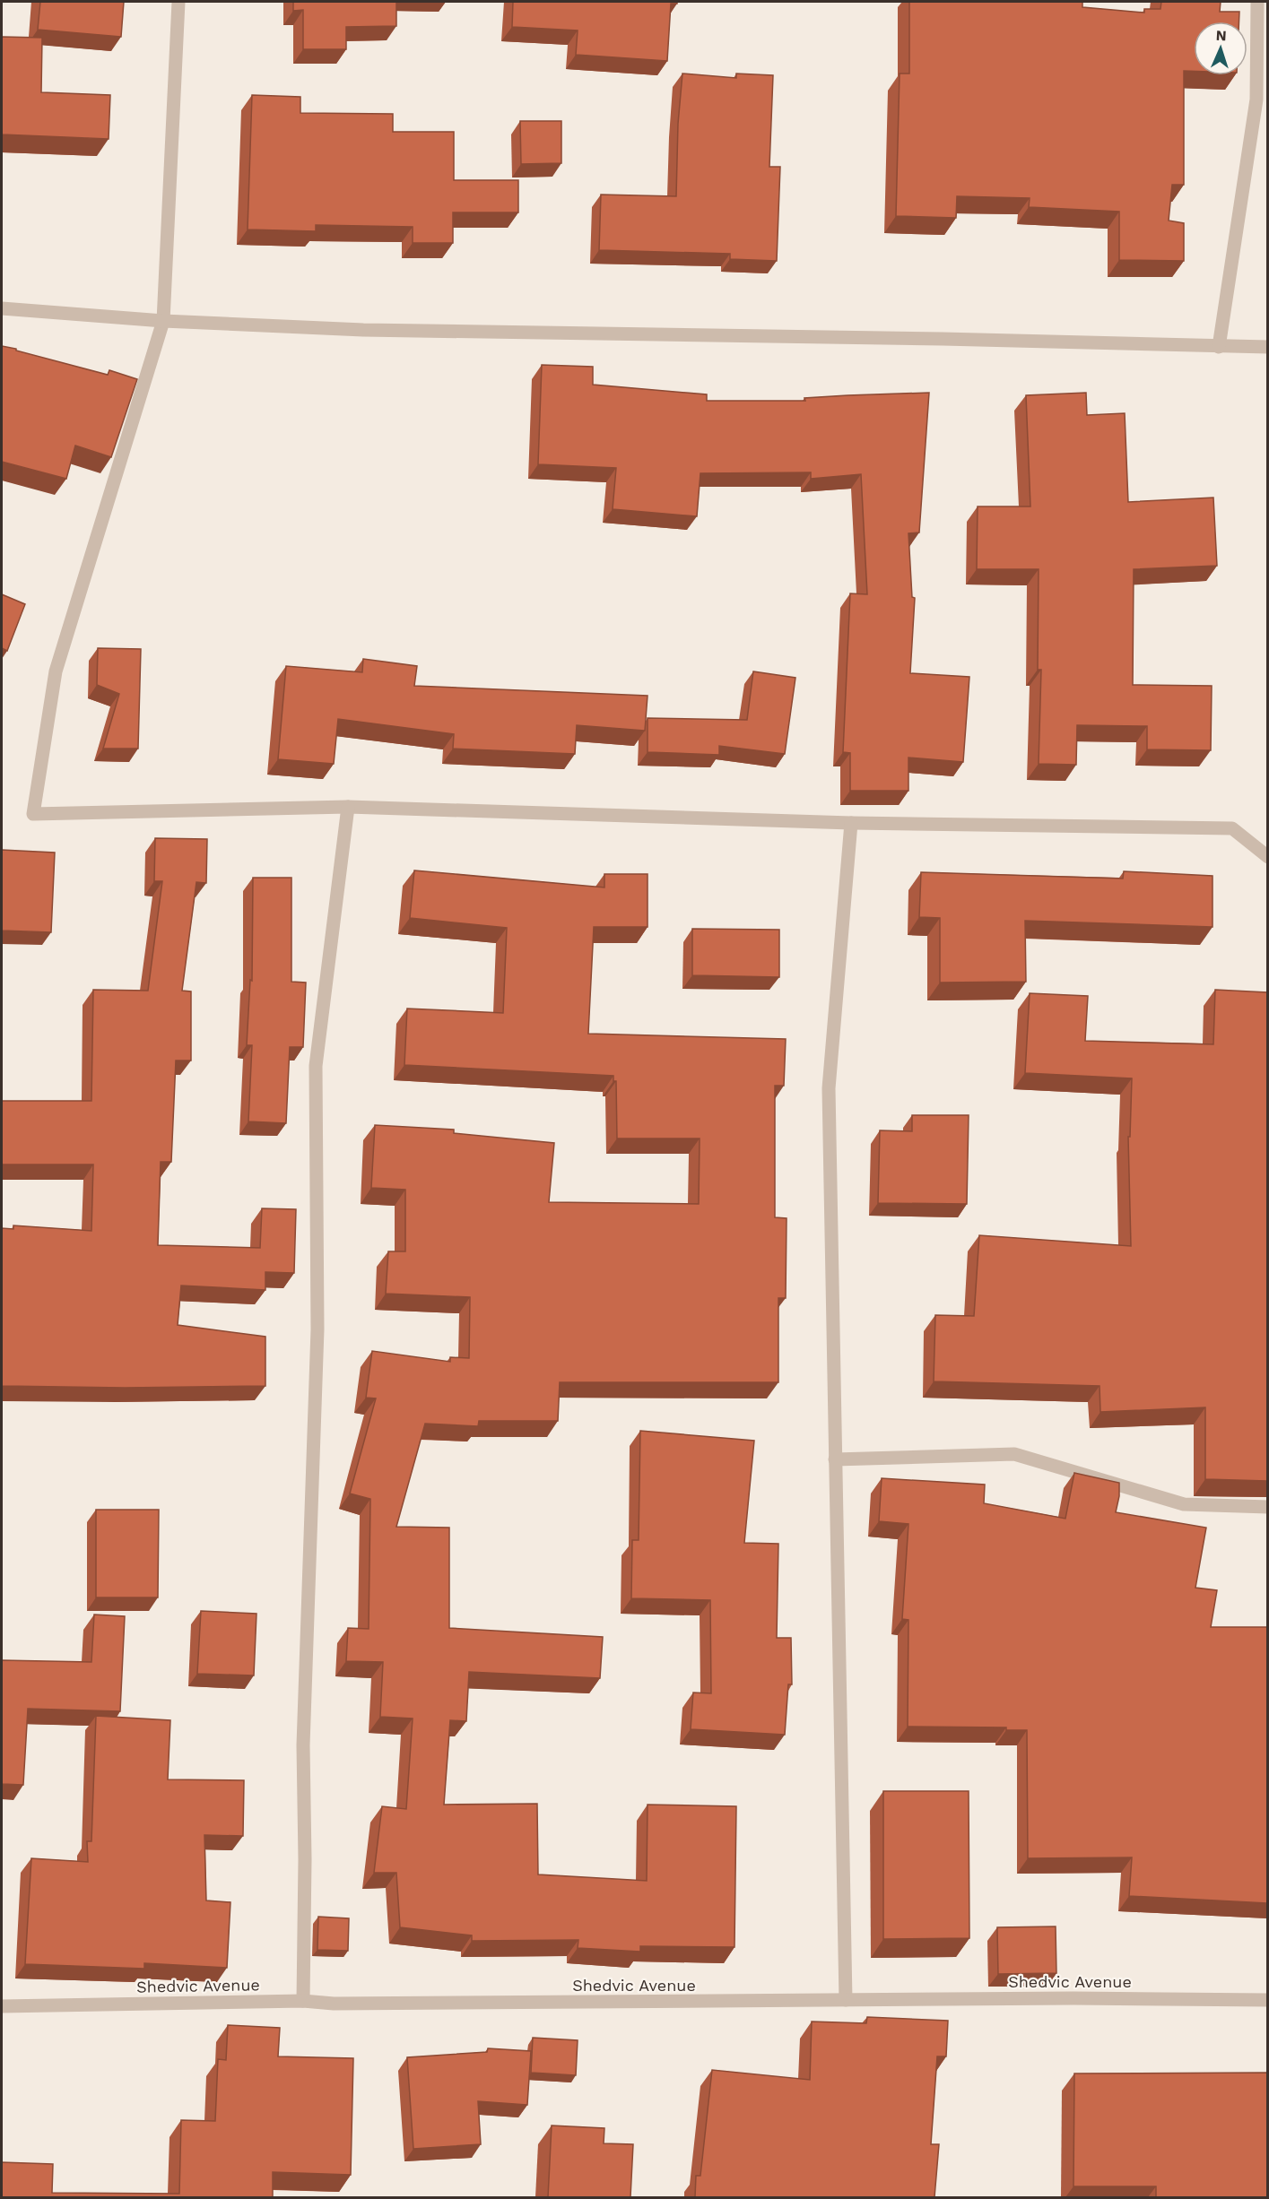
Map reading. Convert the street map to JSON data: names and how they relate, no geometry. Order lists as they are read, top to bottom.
{
  "streets": {
    "street": ["Shedvic Avenue"]
  },
  "north": "top"
}
